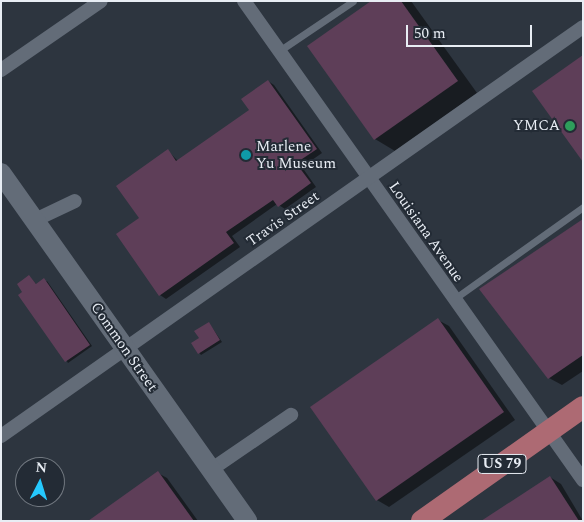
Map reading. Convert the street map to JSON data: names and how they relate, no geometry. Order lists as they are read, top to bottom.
{
  "streets": {
    "main road": ["Common Street", "US 79"],
    "street": ["Travis Street", "Louisiana Avenue"]
  },
  "crossings": [
    ["Travis Street", "Louisiana Avenue"],
    ["Travis Street", "Common Street"],
    ["Louisiana Avenue", "US 79"]
  ],
  "places": ["YMCA", "Marlene Yu Museum"],
  "scale_bar": "50 m",
  "north": "top"
}
